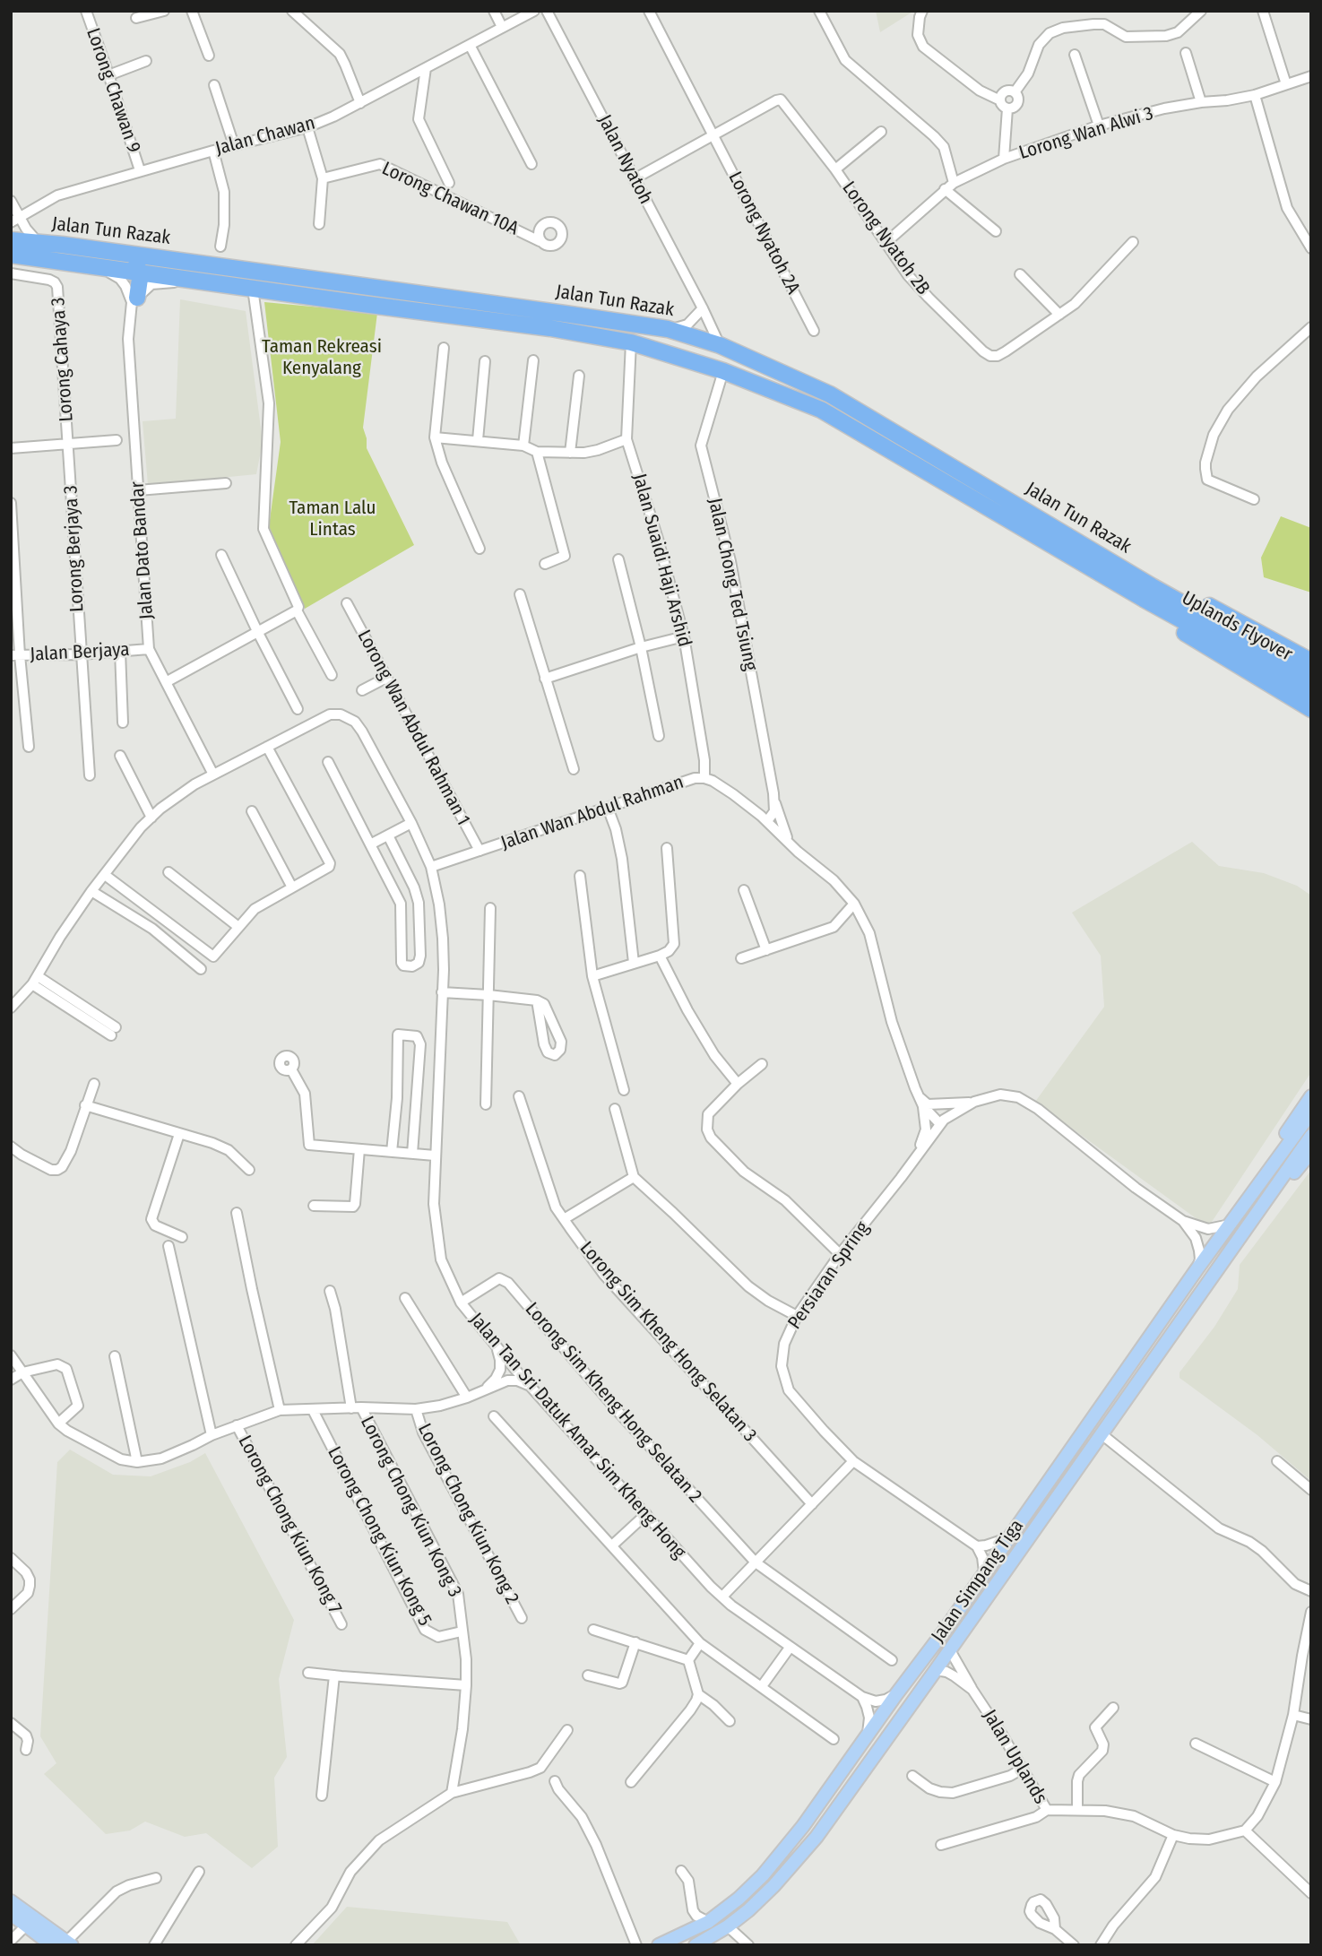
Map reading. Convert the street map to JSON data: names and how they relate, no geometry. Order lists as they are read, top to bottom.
{
  "streets": {
    "highway": ["Jalan Tun Razak", "Uplands Flyover"],
    "main road": ["Jalan Simpang Tiga"],
    "street": [
      "Lorong Chawan 9",
      "Lorong Wan Alwi 3",
      "Jalan Chawan",
      "Jalan Nyatoh",
      "Lorong Chawan 10A",
      "Lorong Nyatoh 2A",
      "Lorong Nyatoh 2B",
      "Lorong Cahaya 3",
      "Lorong Berjaya 3",
      "Jalan Dato Bandar",
      "Jalan Suaidi Haji Arshid",
      "Jalan Chong Ted Tsiung",
      "Jalan Berjaya",
      "Lorong Wan Abdul Rahman 1",
      "Jalan Wan Abdul Rahman",
      "Persiaran Spring",
      "Lorong Sim Kheng Hong Selatan 3",
      "Lorong Sim Kheng Hong Selatan 2",
      "Jalan Tan Sri Datuk Amar Sim Kheng Hong",
      "Lorong Chong Kiun Kong 3",
      "Lorong Chong Kiun Kong 2",
      "Lorong Chong Kiun Kong 7",
      "Lorong Chong Kiun Kong 5",
      "Jalan Uplands"
    ]
  },
  "crossings": [
    ["Lorong Chawan 9", "Jalan Chawan"],
    ["Lorong Wan Alwi 3", "Lorong Nyatoh 2B"],
    ["Jalan Nyatoh", "Jalan Tun Razak"],
    ["Jalan Tun Razak", "Jalan Suaidi Haji Arshid"],
    ["Jalan Tun Razak", "Jalan Chong Ted Tsiung"],
    ["Jalan Tun Razak", "Uplands Flyover"],
    ["Lorong Nyatoh 2A", "Lorong Nyatoh 2B"],
    ["Lorong Cahaya 3", "Lorong Berjaya 3"],
    ["Lorong Berjaya 3", "Jalan Berjaya"],
    ["Jalan Dato Bandar", "Jalan Berjaya"],
    ["Jalan Dato Bandar", "Jalan Tan Sri Datuk Amar Sim Kheng Hong"],
    ["Jalan Suaidi Haji Arshid", "Jalan Wan Abdul Rahman"],
    ["Jalan Chong Ted Tsiung", "Jalan Wan Abdul Rahman"],
    ["Lorong Wan Abdul Rahman 1", "Jalan Wan Abdul Rahman"],
    ["Jalan Wan Abdul Rahman", "Persiaran Spring"],
    ["Jalan Wan Abdul Rahman", "Jalan Tan Sri Datuk Amar Sim Kheng Hong"],
    ["Lorong Sim Kheng Hong Selatan 2", "Jalan Tan Sri Datuk Amar Sim Kheng Hong"],
    ["Lorong Chong Kiun Kong 3", "Lorong Chong Kiun Kong 5"],
    ["Jalan Simpang Tiga", "Jalan Uplands"]
  ],
  "parks": ["Taman Rekreasi Kenyalang", "Taman Lalu Lintas"]
}
